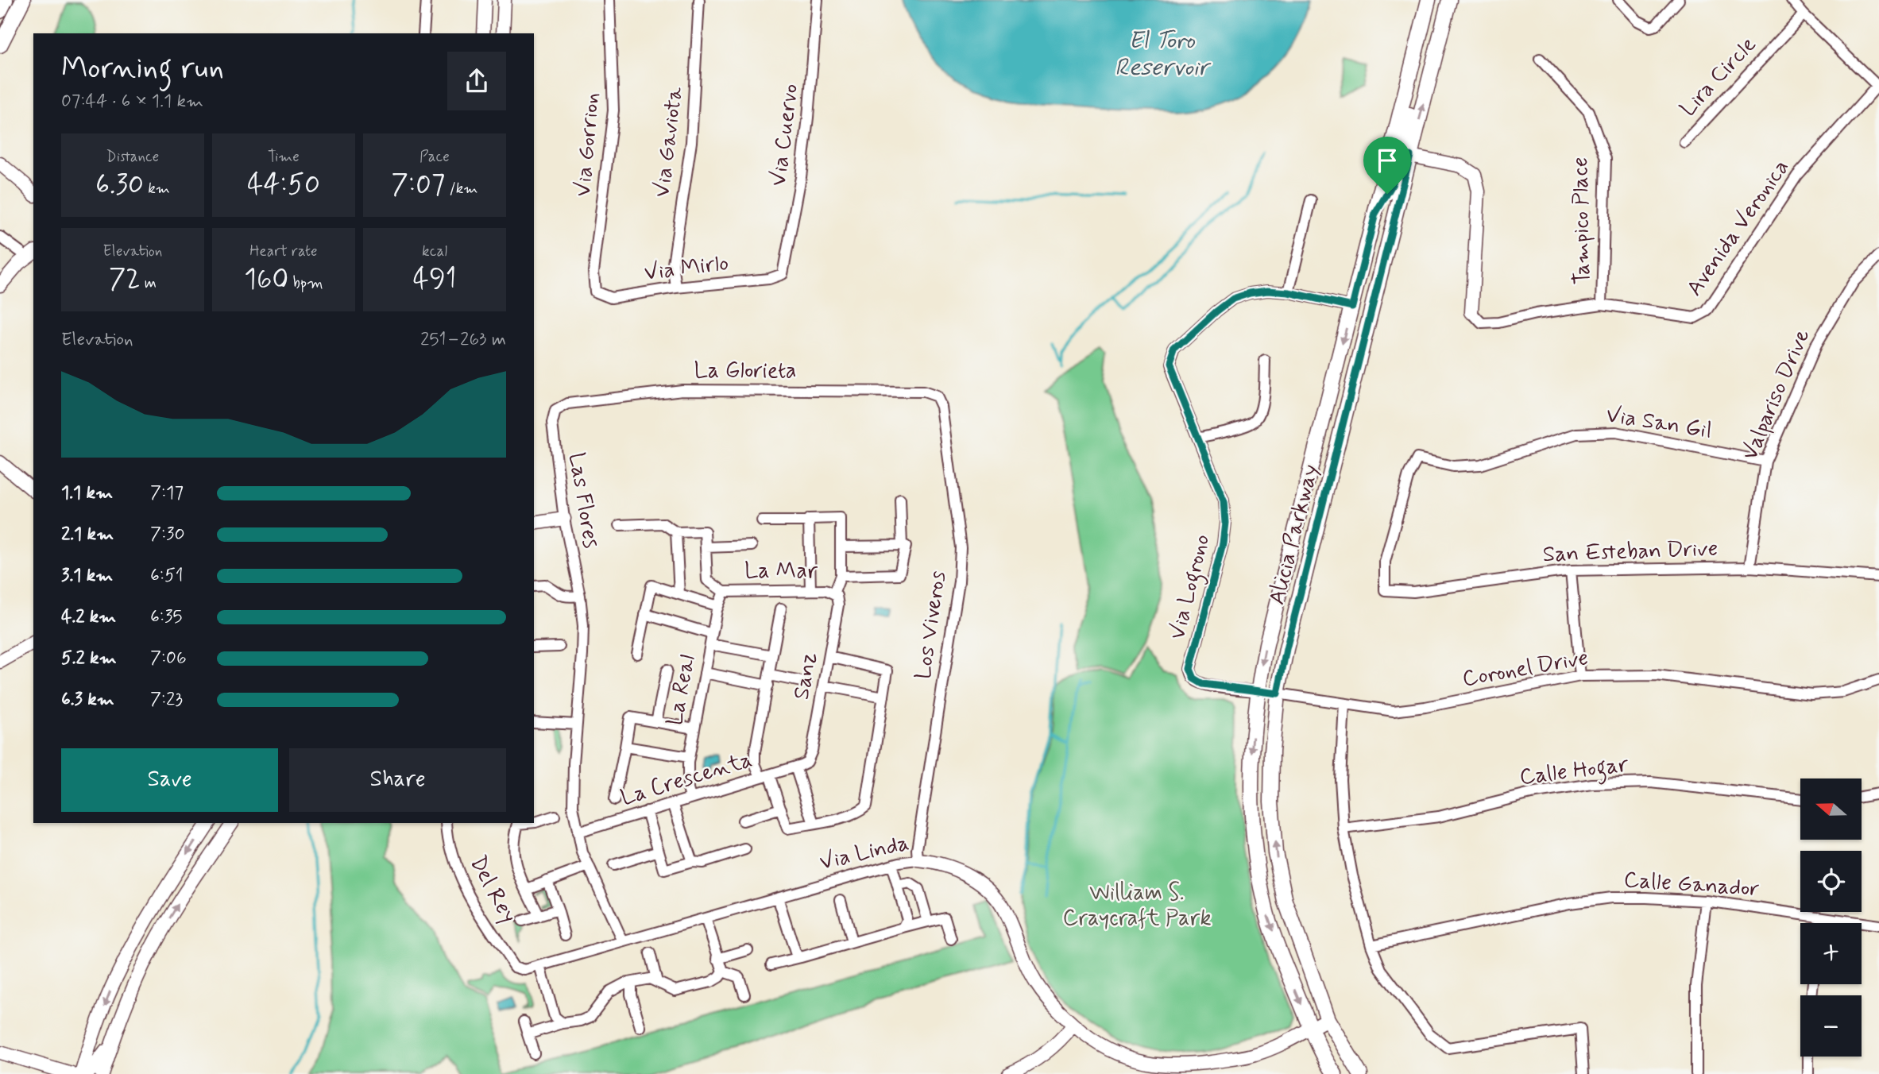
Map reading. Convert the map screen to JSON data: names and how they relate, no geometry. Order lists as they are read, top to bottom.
{
  "streets": {
    "main road": ["Alicia Parkway"],
    "street": [
      "Lira Circle",
      "Via Cuervo",
      "Via Gaviota",
      "Via Gorrion",
      "Tampico Place",
      "Avenida Veronica",
      "Via Mirlo",
      "La Glorieta",
      "Valpariso Drive",
      "Via San Gil",
      "Las Flores",
      "San Esteban Drive",
      "La Mar",
      "Via Logrono",
      "Los Viveros",
      "Coronel Drive",
      "Sanz",
      "La Real",
      "Calle Hogar",
      "La Crescenta",
      "Via Linda",
      "Calle Ganador",
      "Del Rey"
    ]
  },
  "crossings": [
    ["Via Cuervo", "Via Mirlo"],
    ["Via Gaviota", "Via Mirlo"],
    ["Via Gorrion", "Via Mirlo"],
    ["Tampico Place", "Avenida Veronica"],
    ["La Glorieta", "Las Flores"],
    ["La Glorieta", "Los Viveros"],
    ["Valpariso Drive", "Via San Gil"],
    ["Valpariso Drive", "San Esteban Drive"],
    ["Via San Gil", "San Esteban Drive"],
    ["Las Flores", "La Crescenta"],
    ["Las Flores", "Via Linda"],
    ["Alicia Parkway", "Via Logrono"],
    ["Alicia Parkway", "Coronel Drive"],
    ["Alicia Parkway", "Via Linda"],
    ["La Mar", "Sanz"],
    ["La Mar", "La Real"],
    ["Los Viveros", "Via Linda"],
    ["Sanz", "La Crescenta"],
    ["La Real", "La Crescenta"],
    ["Via Linda", "Del Rey"]
  ],
  "water": ["El Toro Reservoir"],
  "parks": ["William S. Craycraft Park"],
  "north": "left",
  "page": {
    "heading": ["Morning run", "07:44 · 6 × 1.1 km"],
    "stats": [
      ["Distance", "6.30 km"],
      ["Time", "44:50"],
      ["Pace", "7:07 /km"],
      ["Elevation", "72 m"],
      ["Heart rate", "160 bpm"],
      ["kcal", "491"]
    ],
    "chart": ["Elevation", "251–263 m"],
    "list": [
      {
        "name": "1.1 km",
        "note": "7:17"
      },
      {
        "name": "2.1 km",
        "note": "7:30"
      },
      {
        "name": "3.1 km",
        "note": "6:51"
      },
      {
        "name": "4.2 km",
        "note": "6:35"
      },
      {
        "name": "5.2 km",
        "note": "7:06"
      },
      {
        "name": "6.3 km",
        "note": "7:23"
      }
    ],
    "buttons": ["Save", "Share"],
    "map_buttons": ["+", "−"]
  }
}
